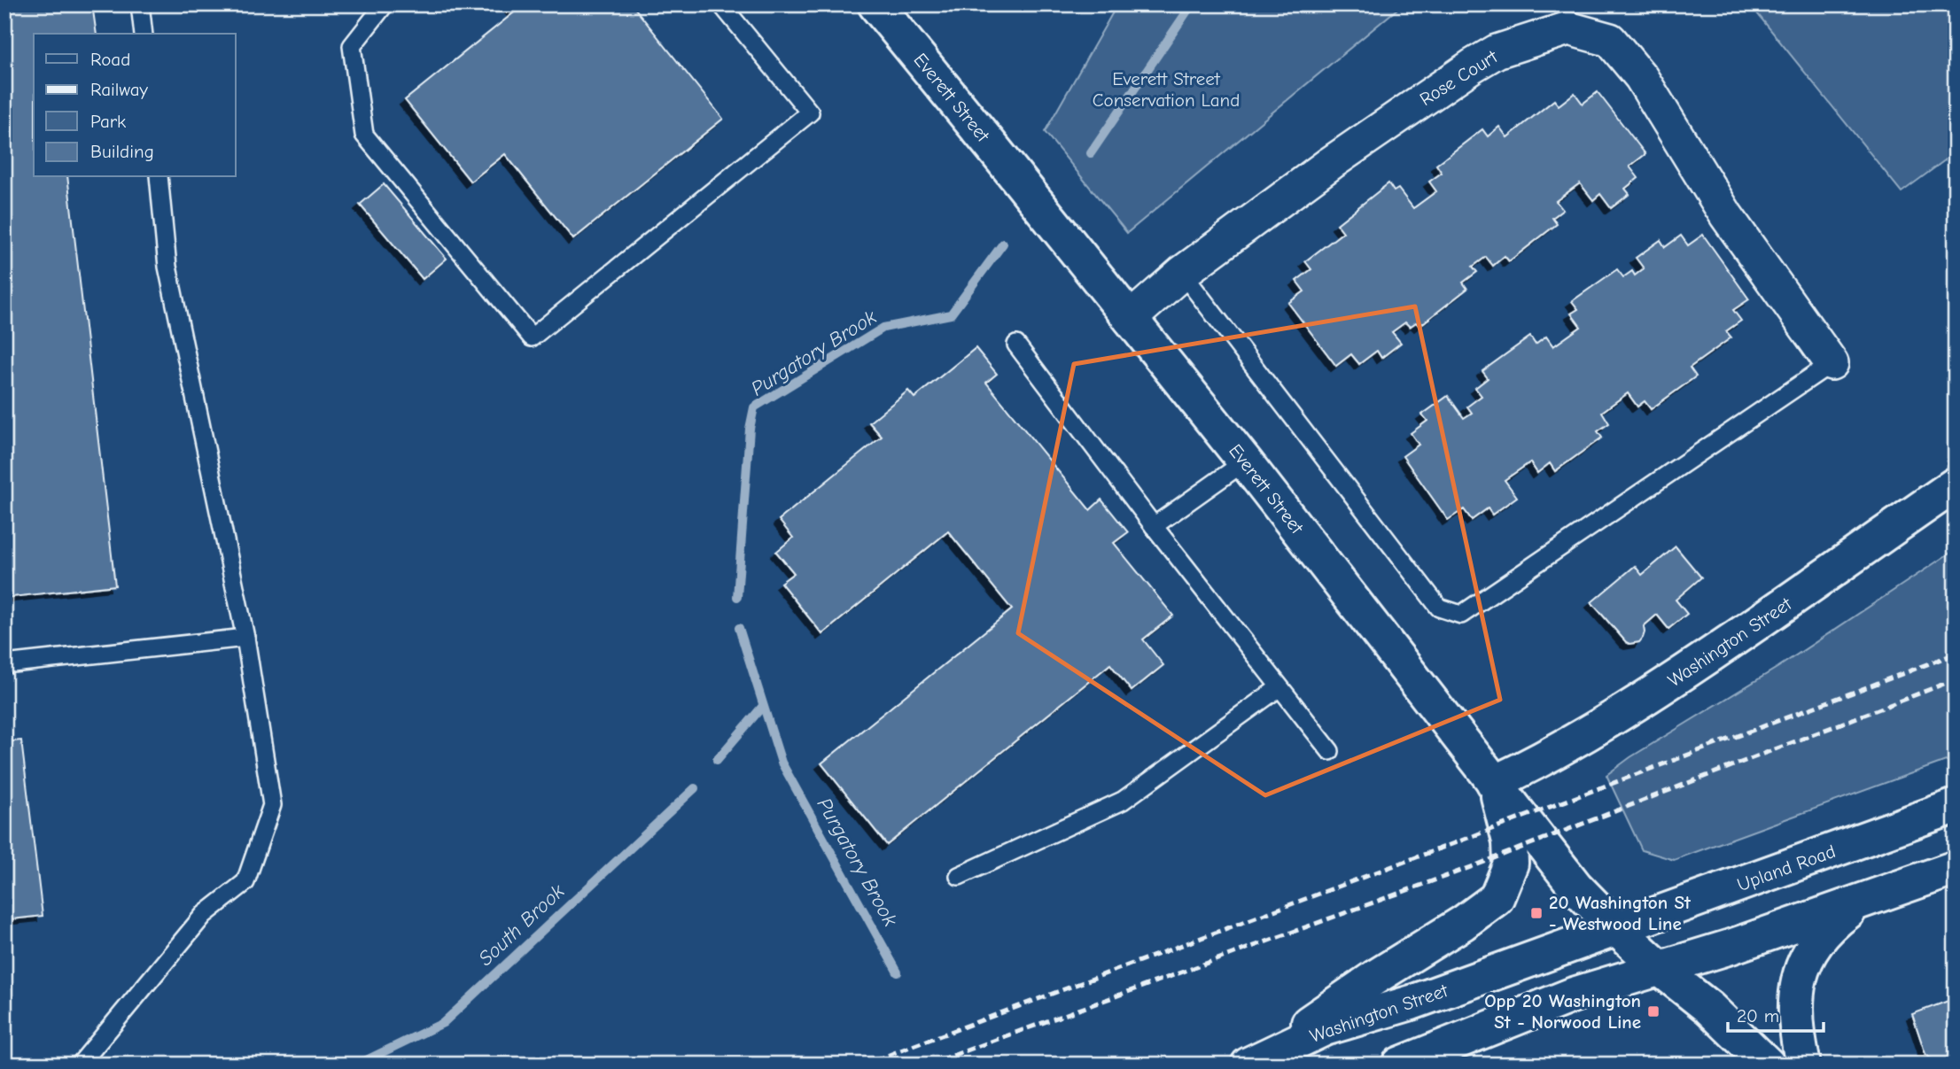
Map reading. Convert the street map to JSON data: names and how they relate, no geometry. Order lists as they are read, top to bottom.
{
  "streets": {
    "main road": ["Everett Street", "Washington Street", "Upland Road"],
    "street": ["Rose Court"]
  },
  "crossings": [
    ["Rose Court", "Everett Street"],
    ["Everett Street", "Washington Street"],
    ["Everett Street", "Upland Road"],
    ["Washington Street", "Upland Road"]
  ],
  "water": ["Purgatory Brook", "South Brook"],
  "parks": ["Everett Street Conservation Land"],
  "places": {
    "transit": ["20 Washington St - Westwood Line", "Opp 20 Washington St - Norwood Line"]
  },
  "legend": [
    "Road",
    "Railway",
    "Park",
    "Building"
  ],
  "scale_bar": "20 m"
}
